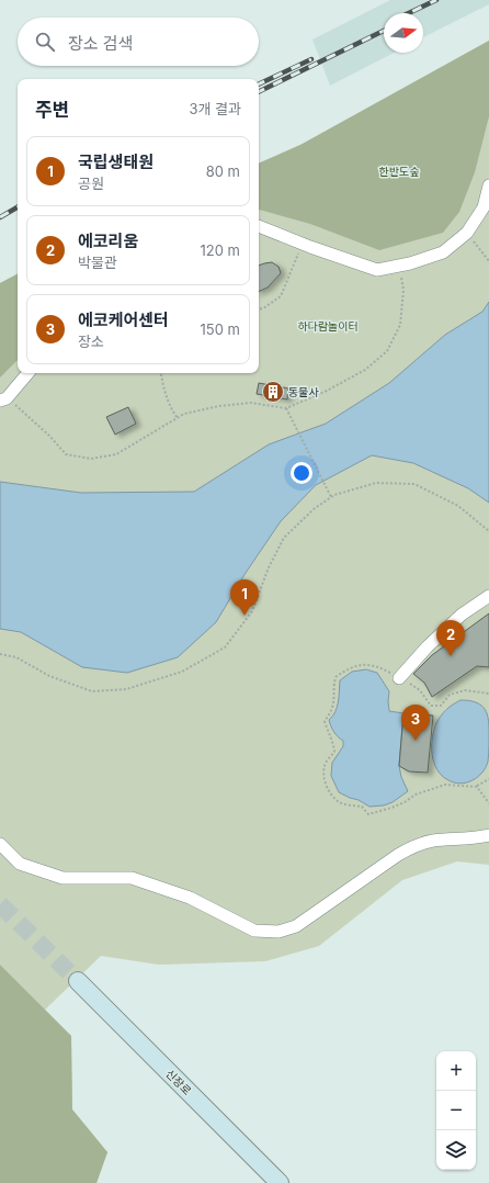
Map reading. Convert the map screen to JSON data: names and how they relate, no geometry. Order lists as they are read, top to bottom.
{
  "streets": {
    "street": ["신장로"]
  },
  "parks": ["한반도숲", "하다람놀이터"],
  "places": {
    "building": ["동물사"]
  },
  "north": "right",
  "page": {
    "search": "장소 검색",
    "heading": ["주변", "3개 결과"],
    "list": [
      {
        "mark": "1",
        "name": "국립생태원",
        "note": "공원",
        "value": "80 m"
      },
      {
        "mark": "2",
        "name": "에코리움",
        "note": "박물관",
        "value": "120 m"
      },
      {
        "mark": "3",
        "name": "에코케어센터",
        "note": "장소",
        "value": "150 m"
      }
    ],
    "pins": ["1", "2", "3"],
    "map_buttons": ["+", "−"]
  }
}
